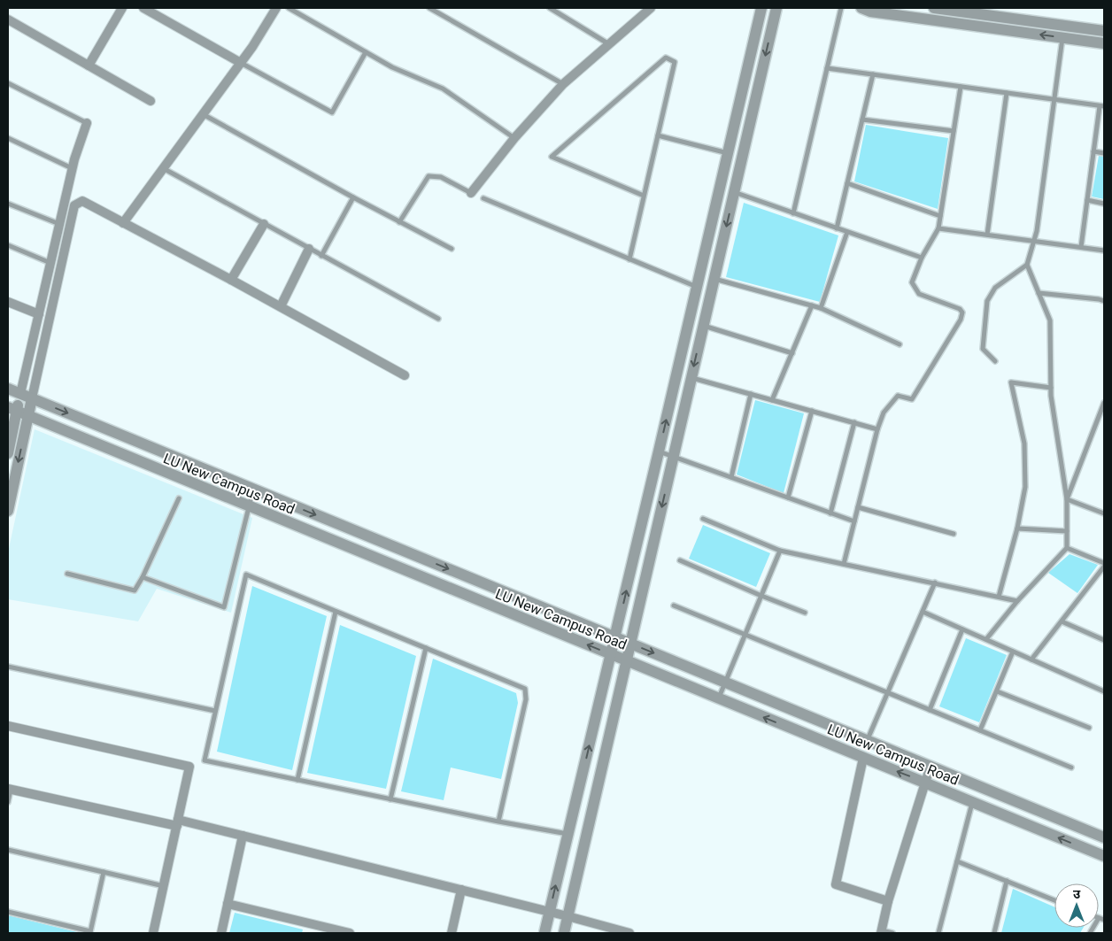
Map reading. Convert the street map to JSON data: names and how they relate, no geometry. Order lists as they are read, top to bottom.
{
  "streets": {
    "street": ["LU New Campus Road"]
  },
  "north": "top"
}
